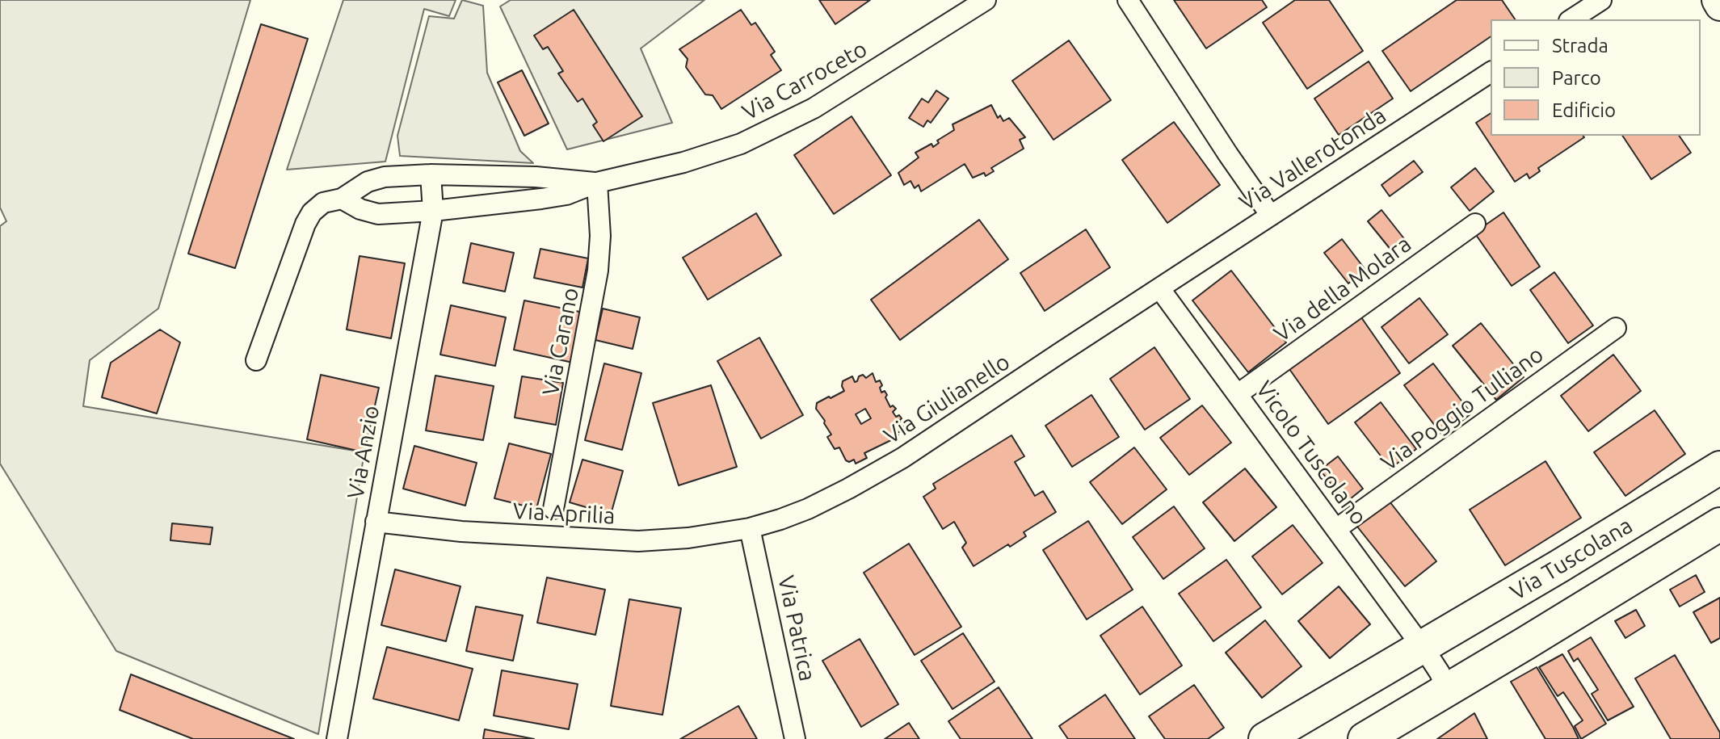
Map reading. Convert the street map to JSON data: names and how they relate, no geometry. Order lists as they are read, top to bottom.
{
  "streets": {
    "main road": ["Via Tuscolana"],
    "street": [
      "Via Carroceto",
      "Via Vallerotonda",
      "Via della Molara",
      "Via Carano",
      "Via Giulianello",
      "Via Poggio Tulliano",
      "Via Anzio",
      "Vicolo Tuscolano",
      "Via Aprilia",
      "Via Patrica"
    ]
  },
  "crossings": [
    ["Via Carroceto", "Via Carano"],
    ["Via Carroceto", "Via Anzio"],
    ["Via Vallerotonda", "Via Giulianello"],
    ["Via Vallerotonda", "Vicolo Tuscolano"],
    ["Via della Molara", "Vicolo Tuscolano"],
    ["Via Giulianello", "Vicolo Tuscolano"],
    ["Via Giulianello", "Via Aprilia"],
    ["Via Giulianello", "Via Patrica"],
    ["Via Poggio Tulliano", "Vicolo Tuscolano"],
    ["Via Anzio", "Via Aprilia"],
    ["Vicolo Tuscolano", "Via Tuscolana"],
    ["Via Aprilia", "Via Patrica"]
  ],
  "legend": ["Strada", "Parco", "Edificio"]
}
